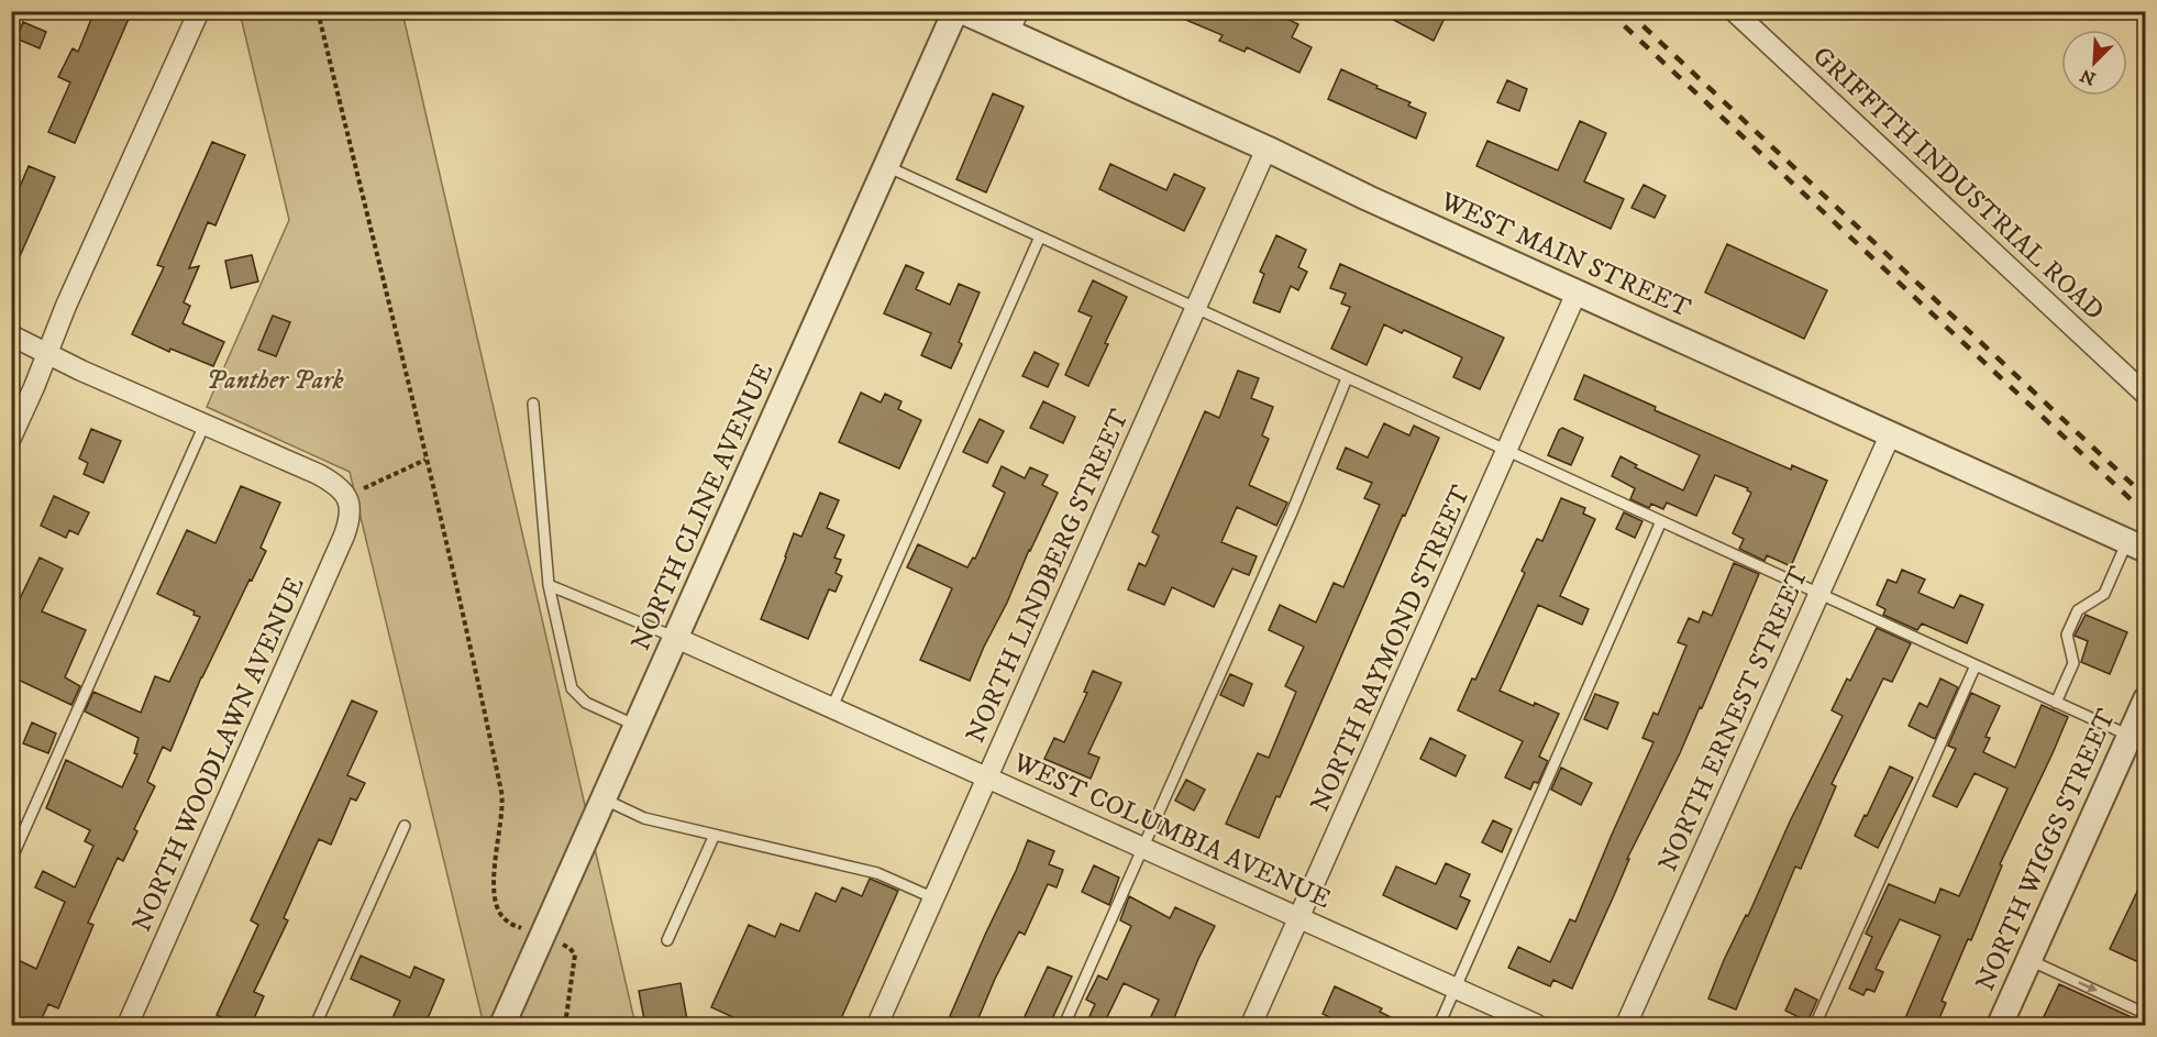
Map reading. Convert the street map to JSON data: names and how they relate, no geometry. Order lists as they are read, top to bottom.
{
  "streets": {
    "street": [
      "GRIFFITH INDUSTRIAL ROAD",
      "WEST MAIN STREET",
      "NORTH CLINE AVENUE",
      "NORTH LINDBERG STREET",
      "NORTH RAYMOND STREET",
      "NORTH ERNEST STREET",
      "NORTH WOODLAWN AVENUE",
      "WEST COLUMBIA AVENUE",
      "NORTH WIGGS STREET"
    ]
  },
  "crossings": [
    ["WEST MAIN STREET", "NORTH LINDBERG STREET"],
    ["WEST MAIN STREET", "NORTH RAYMOND STREET"],
    ["WEST MAIN STREET", "NORTH ERNEST STREET"],
    ["NORTH CLINE AVENUE", "WEST COLUMBIA AVENUE"],
    ["NORTH LINDBERG STREET", "WEST COLUMBIA AVENUE"],
    ["NORTH RAYMOND STREET", "WEST COLUMBIA AVENUE"]
  ],
  "parks": ["Panther Park"],
  "north": "bottom left"
}
